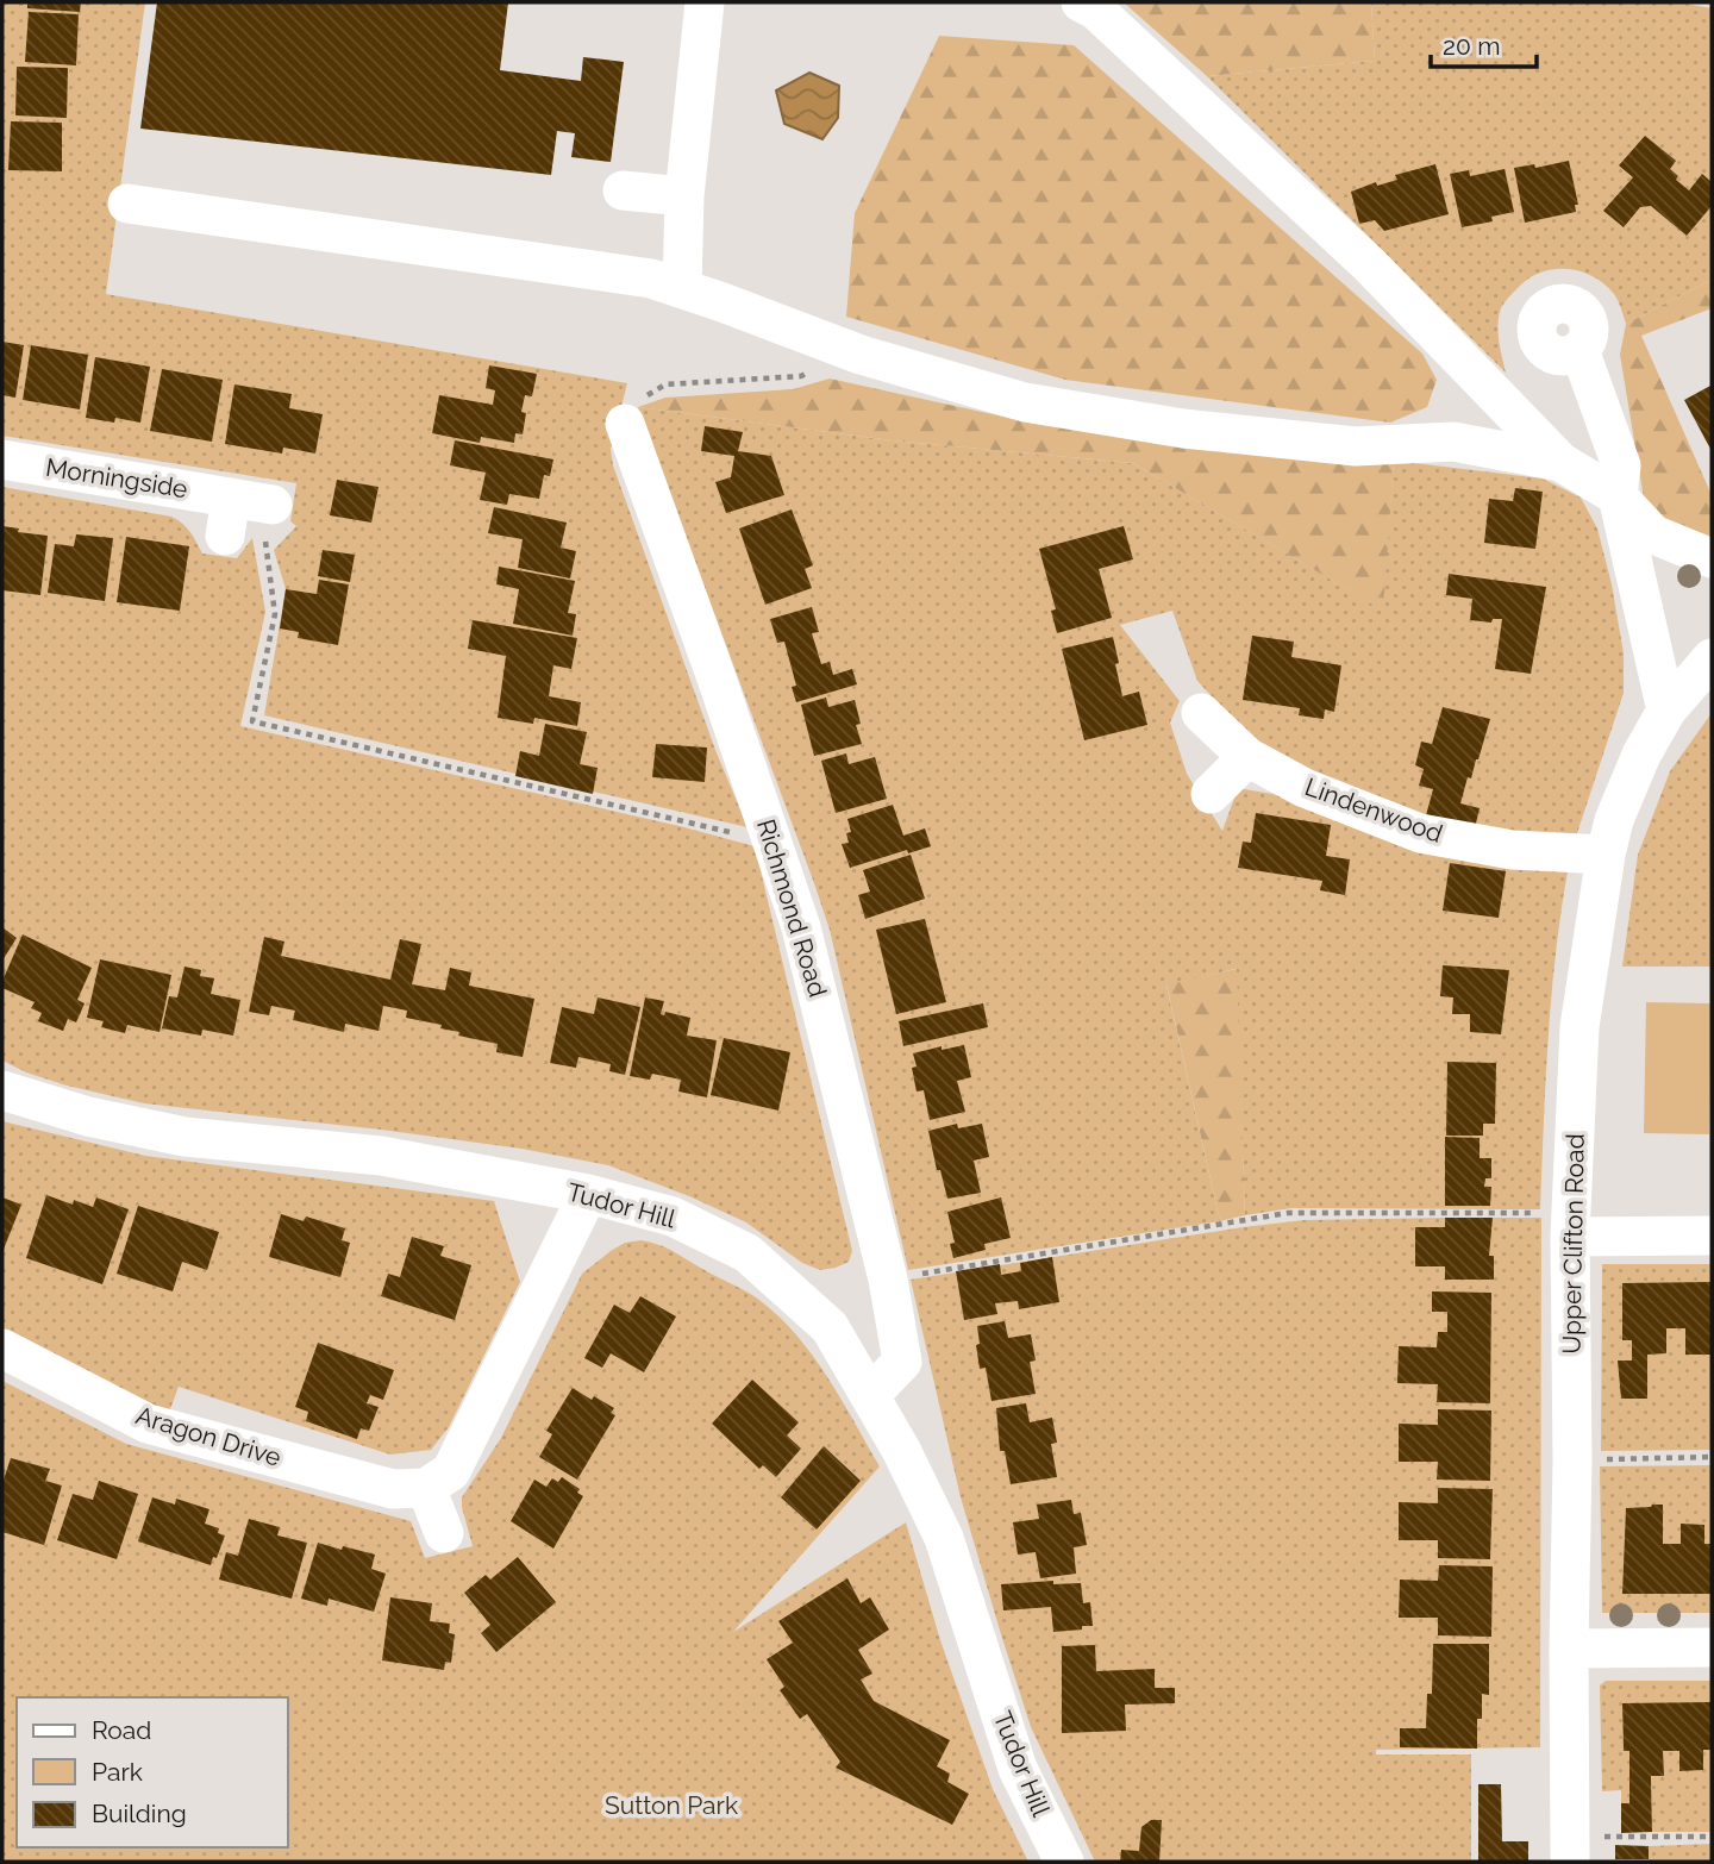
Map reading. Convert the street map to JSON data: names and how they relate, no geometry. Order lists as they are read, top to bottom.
{
  "streets": {
    "street": [
      "Morningside",
      "Lindenwood",
      "Richmond Road",
      "Tudor Hill",
      "Upper Clifton Road",
      "Aragon Drive"
    ]
  },
  "crossings": [
    ["Lindenwood", "Upper Clifton Road"],
    ["Richmond Road", "Tudor Hill"]
  ],
  "parks": ["Sutton Park"],
  "legend": ["Road", "Park", "Building"],
  "scale_bar": "20 m"
}
